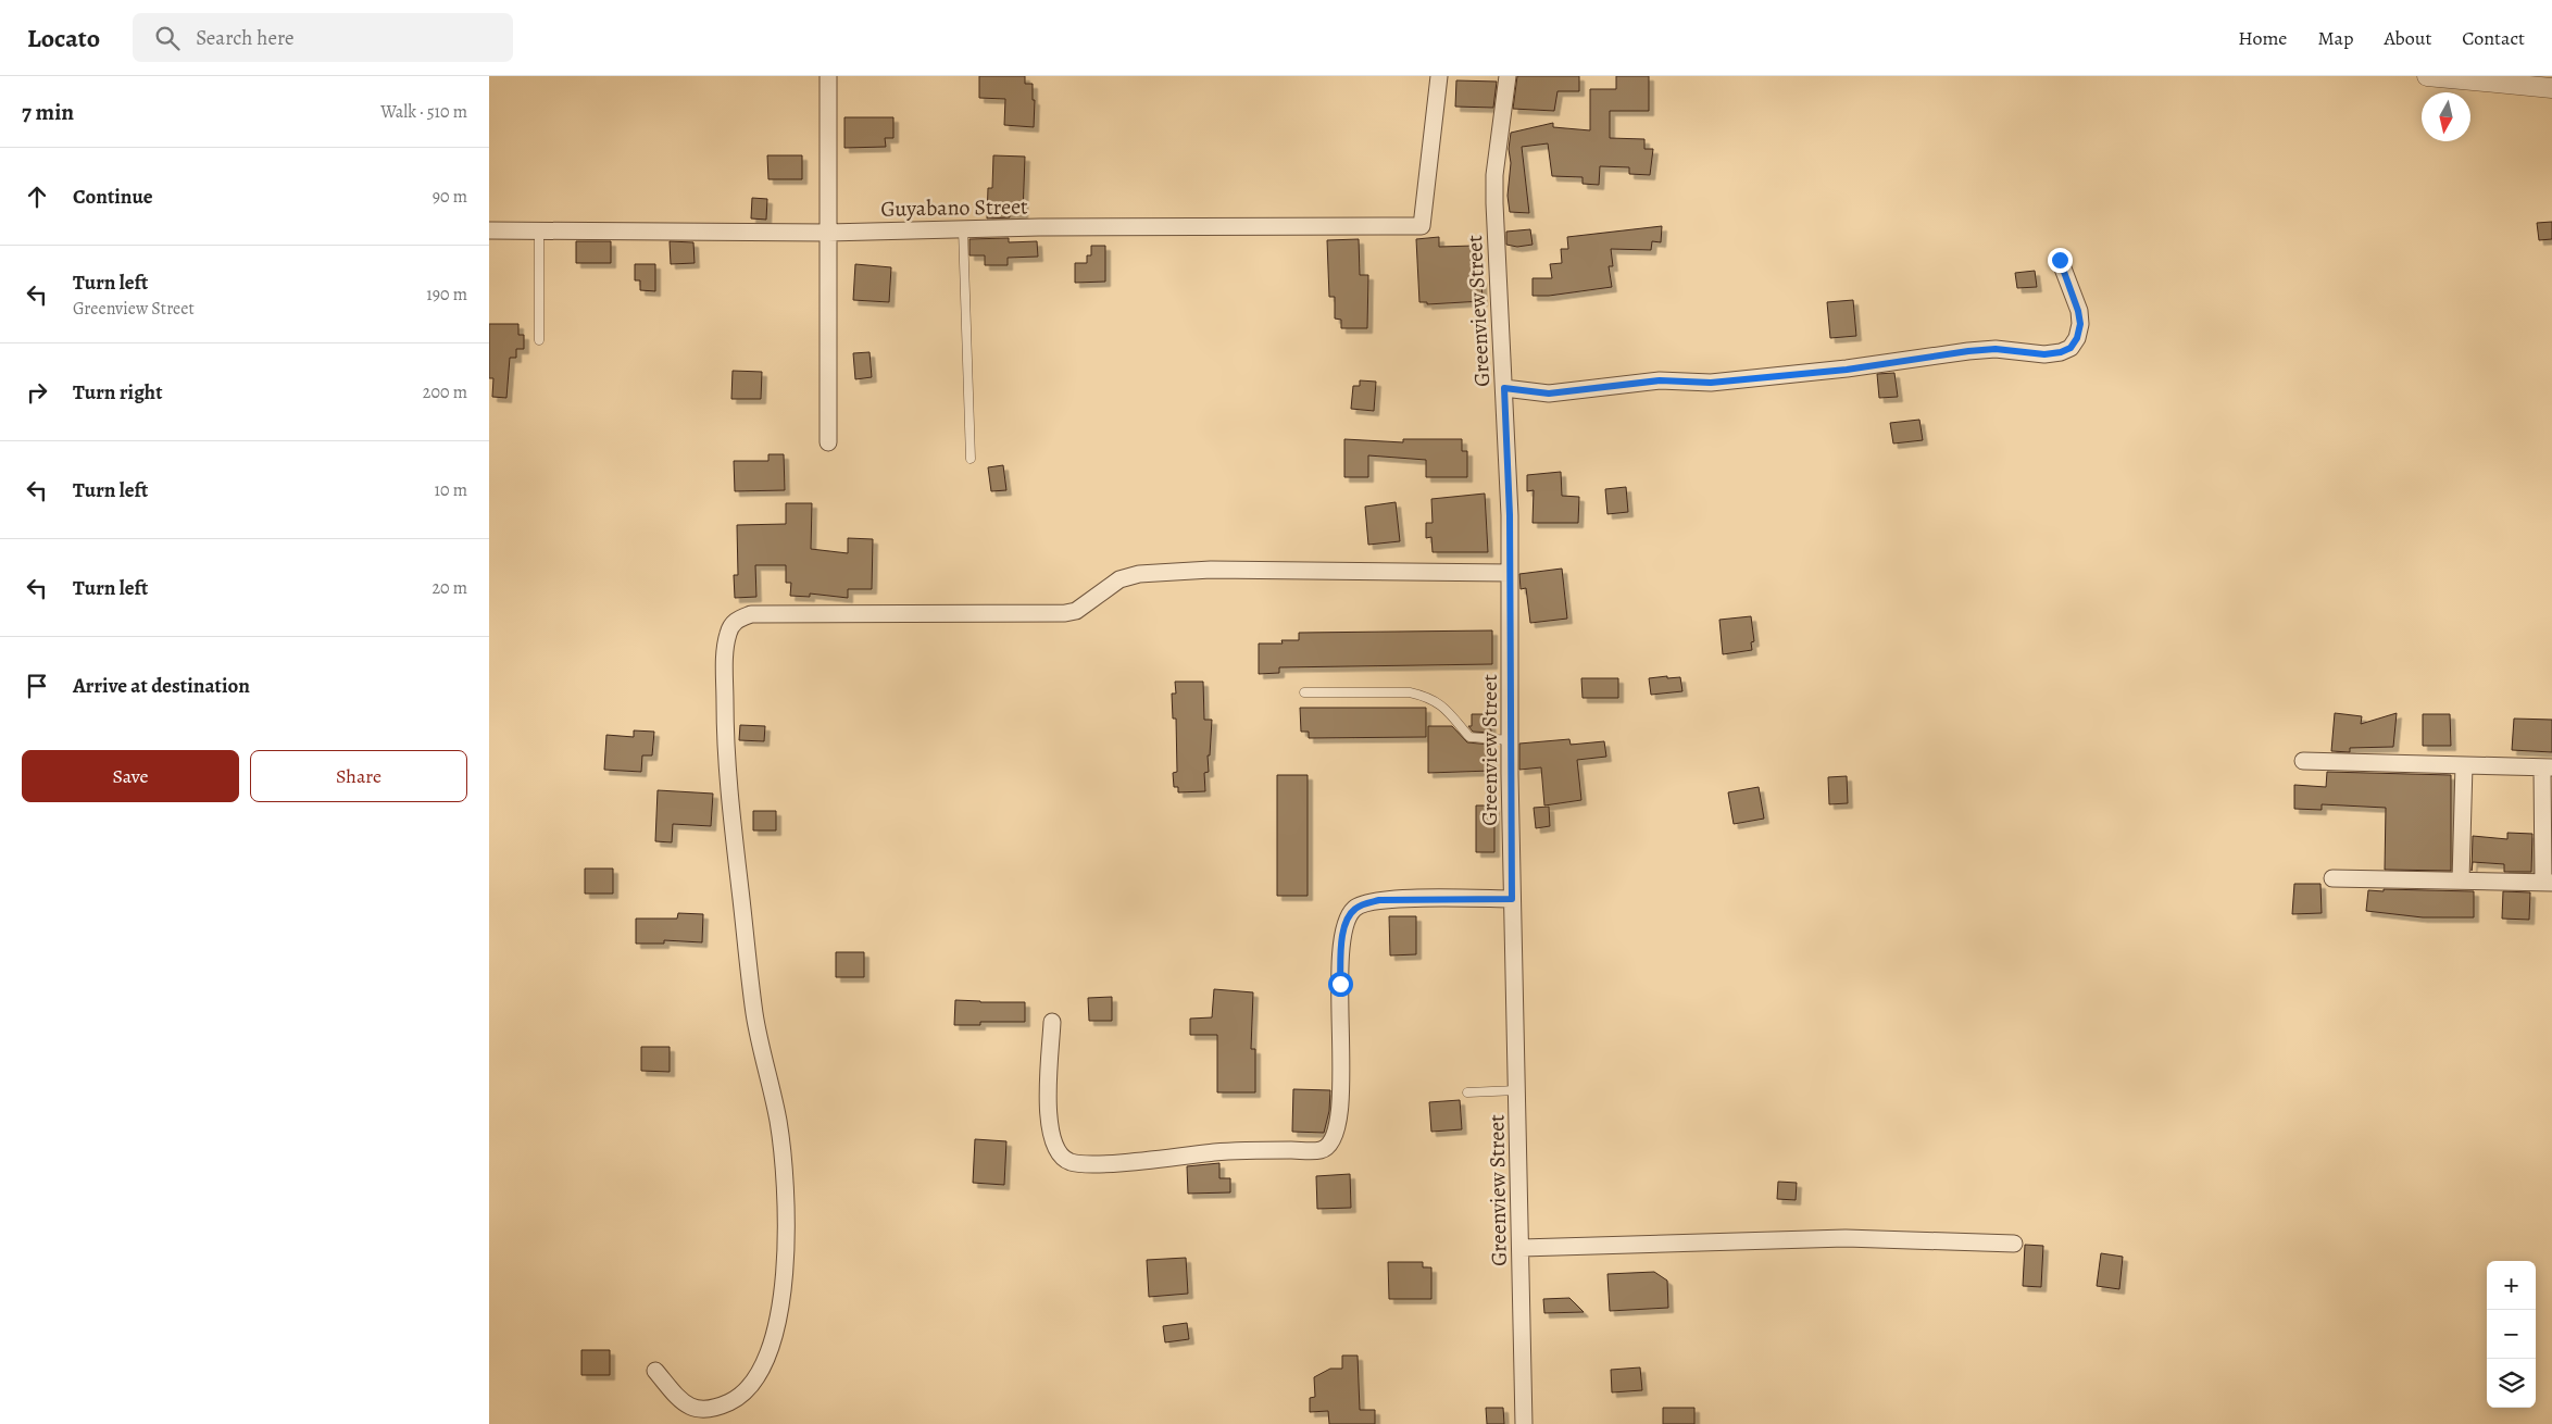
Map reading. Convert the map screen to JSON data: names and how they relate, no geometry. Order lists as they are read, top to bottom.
{
  "streets": {
    "street": ["Guyabano Street", "Greenview Street"]
  },
  "north": "bottom",
  "page": {
    "header": "Locato",
    "search": "Search here",
    "nav": [
      "Home",
      "Map",
      "About",
      "Contact"
    ],
    "heading": ["7 min", "Walk · 510 m"],
    "list": [
      ["Continue", "90 m"],
      ["Turn left", "Greenview Street", "190 m"],
      ["Turn right", "200 m"],
      ["Turn left", "10 m"],
      ["Turn left", "20 m"],
      "Arrive at destination"
    ],
    "buttons": ["Save", "Share"],
    "map_buttons": ["+", "−"]
  }
}
